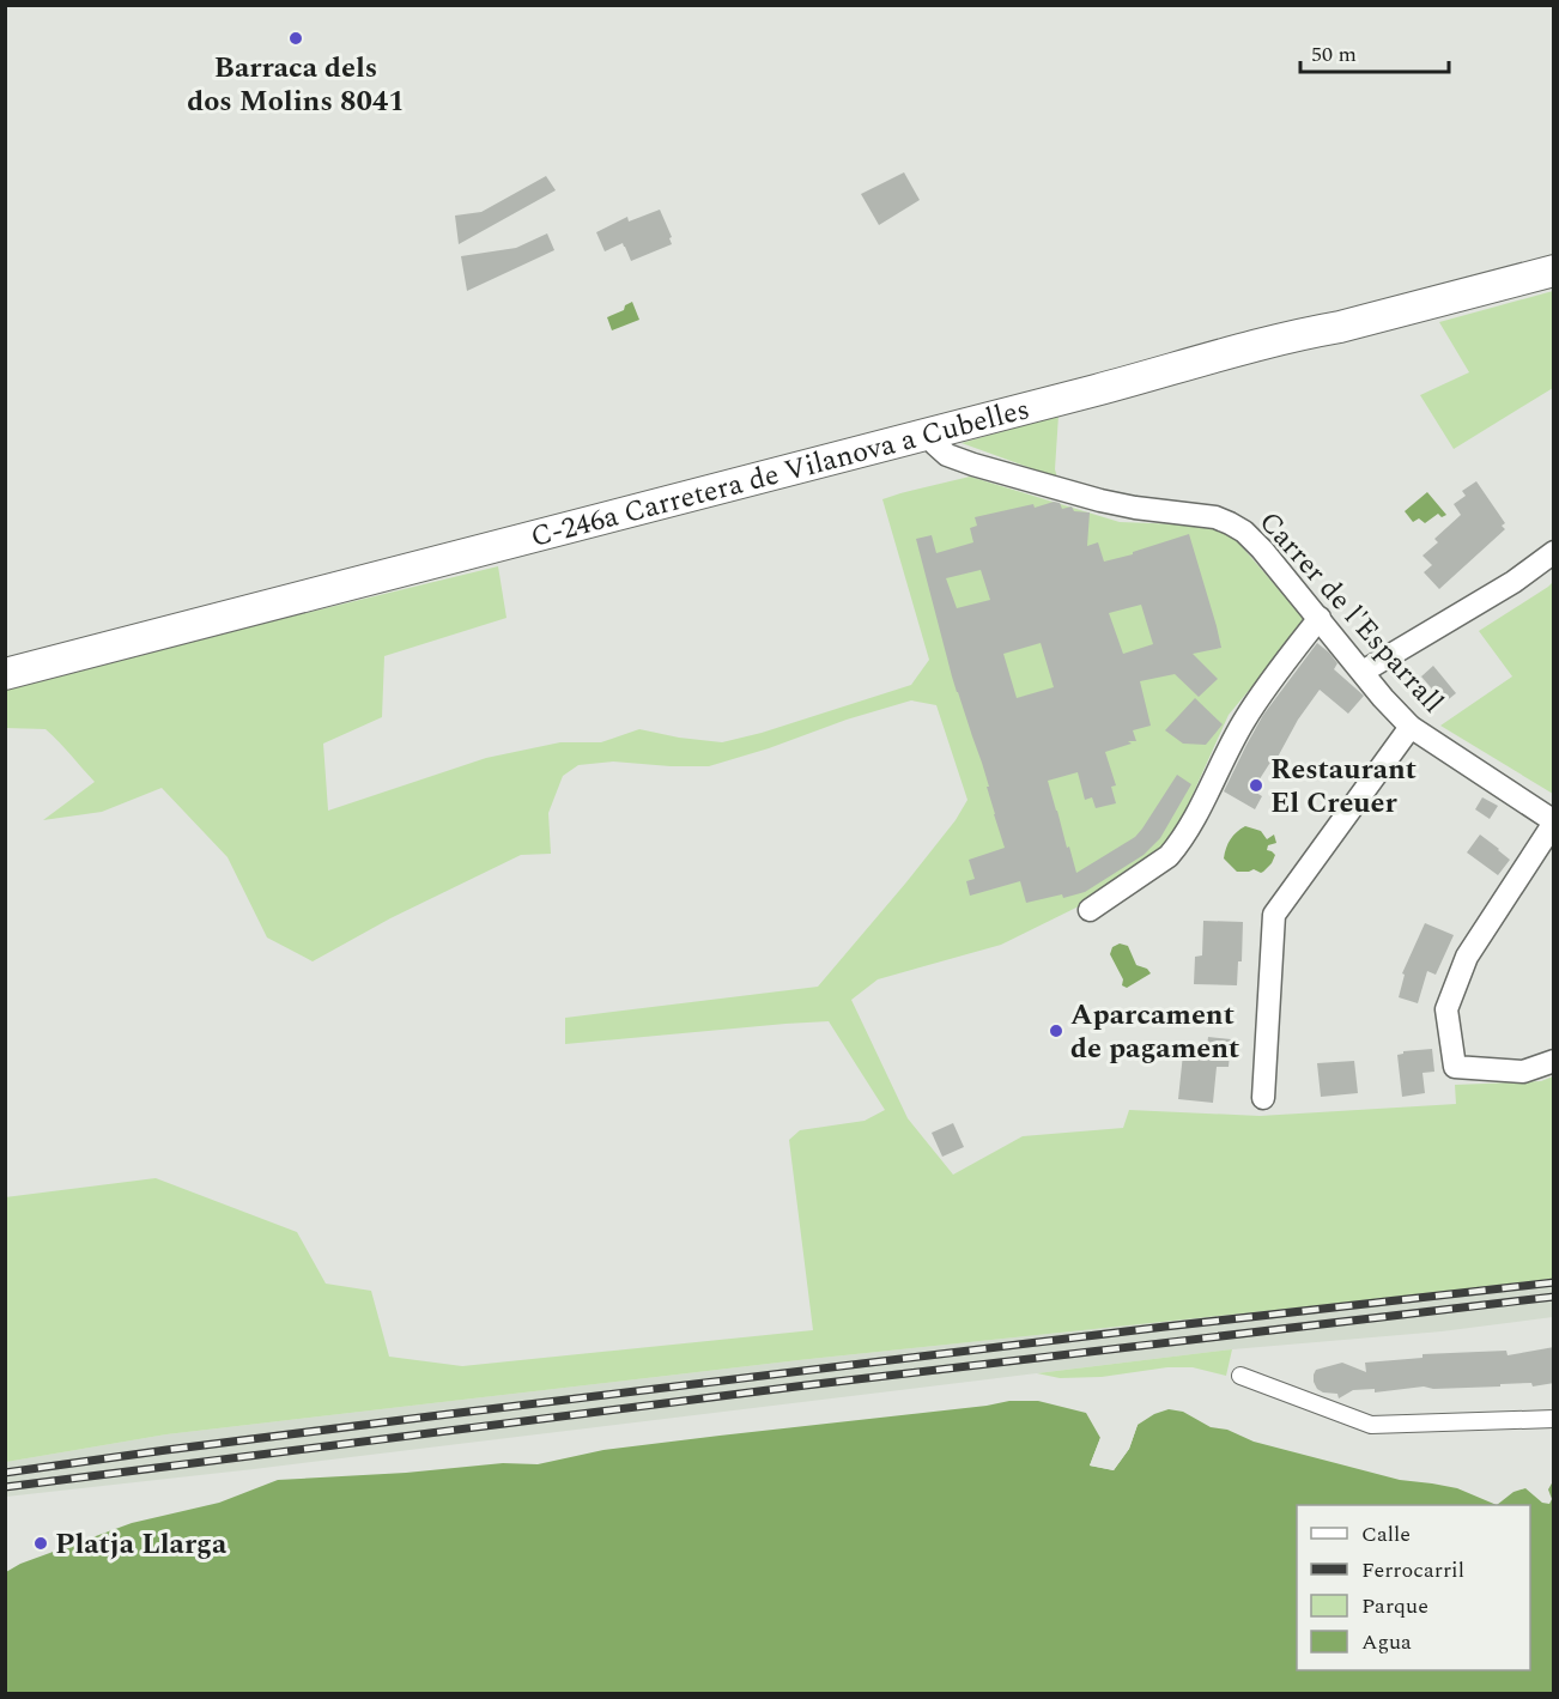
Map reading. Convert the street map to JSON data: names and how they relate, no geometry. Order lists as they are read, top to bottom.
{
  "streets": {
    "main road": ["C-246a Carretera de Vilanova a Cubelles"],
    "street": ["Carrer de l'Esparrall"]
  },
  "crossings": [
    ["C-246a Carretera de Vilanova a Cubelles", "Carrer de l'Esparrall"]
  ],
  "places": [
    "Barraca dels dos Molins 8041",
    "Restaurant El Creuer",
    "Aparcament de pagament",
    "Platja Llarga"
  ],
  "legend": [
    "Calle",
    "Ferrocarril",
    "Parque",
    "Agua"
  ],
  "scale_bar": "50 m"
}
